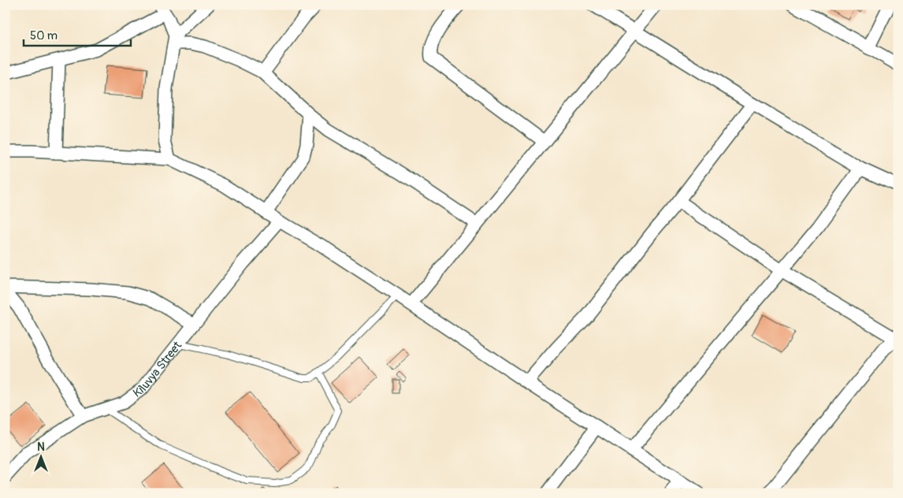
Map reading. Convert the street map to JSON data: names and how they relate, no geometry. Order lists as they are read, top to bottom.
{
  "streets": {
    "street": ["Kiluvya Street"]
  },
  "scale_bar": "50 m",
  "north": "top"
}
